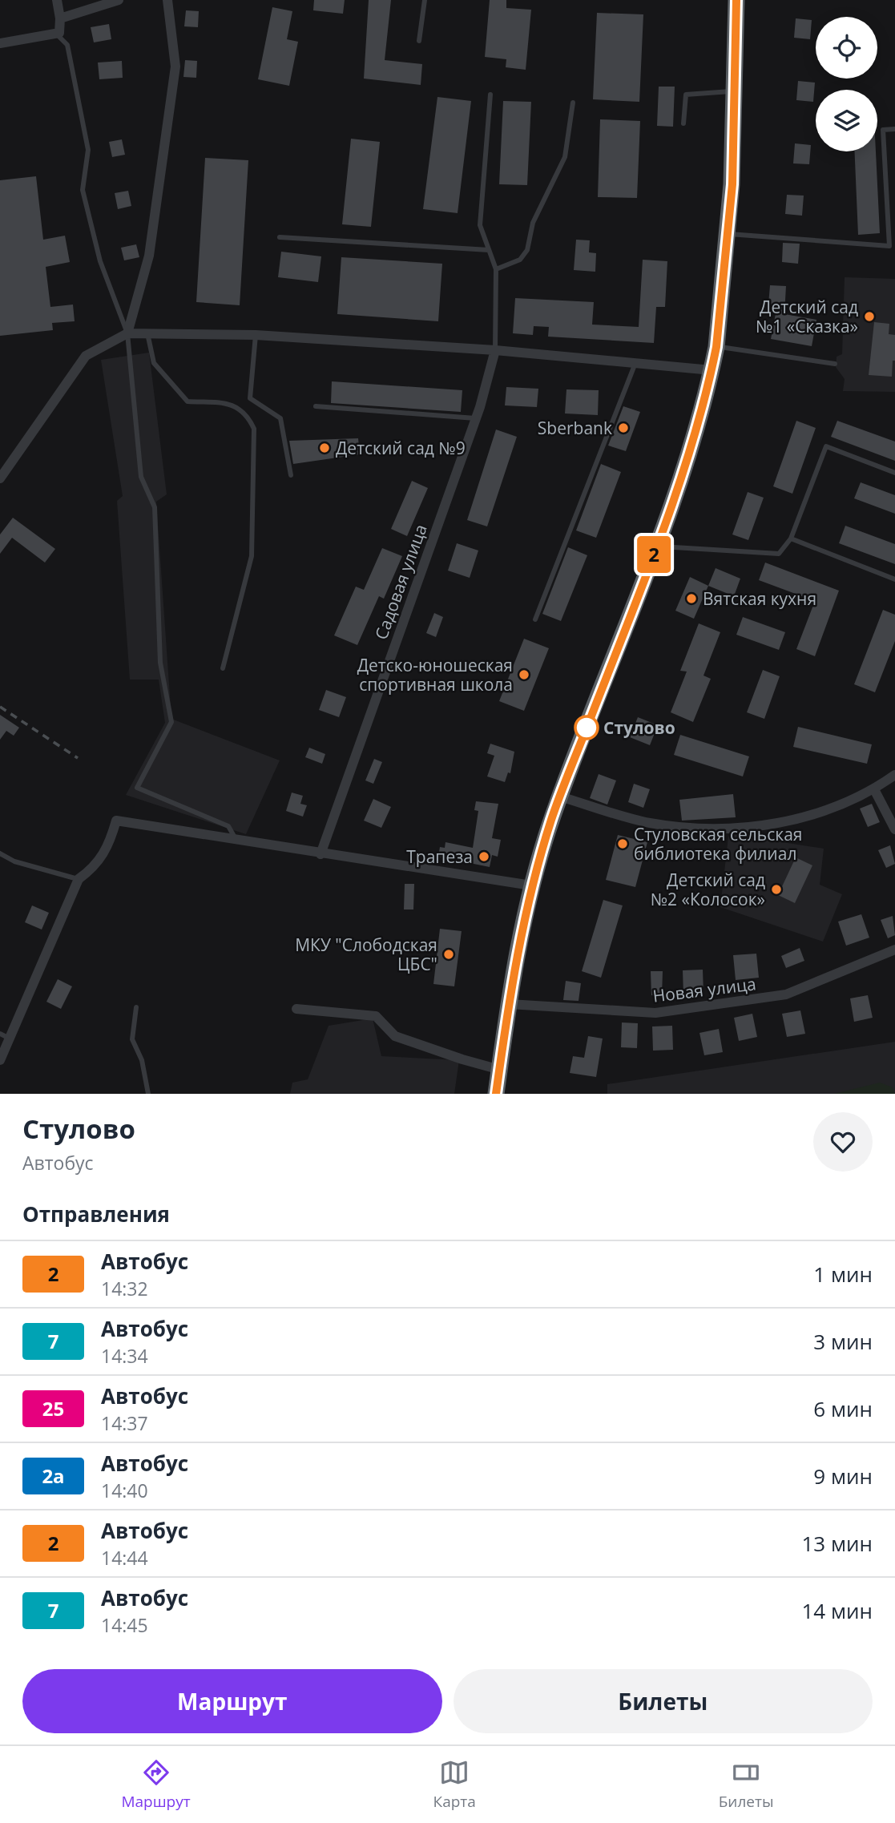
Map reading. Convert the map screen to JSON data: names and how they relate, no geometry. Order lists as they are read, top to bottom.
{
  "streets": {
    "street": ["Садовая улица", "Новая улица"]
  },
  "places": [
    "Детский сад №1 «Сказка»",
    "Sberbank",
    "Детский сад №9",
    "Вятская кухня",
    "Детско-юношеская спортивная школа",
    "Стулово",
    "Стуловская сельская библиотека филиал",
    "Трапеза",
    "Детский сад №2 «Колосок»",
    "МКУ \"Слободская ЦБС\""
  ],
  "lines": ["bus line 2"],
  "page": {
    "on_map": "2",
    "heading": [
      ["Стулово", "Автобус"],
      "Отправления"
    ],
    "list": [
      {
        "mark": "2",
        "name": "Автобус",
        "note": "14:32",
        "value": "1 мин"
      },
      {
        "mark": "7",
        "name": "Автобус",
        "note": "14:34",
        "value": "3 мин"
      },
      {
        "mark": "25",
        "name": "Автобус",
        "note": "14:37",
        "value": "6 мин"
      },
      {
        "mark": "2а",
        "name": "Автобус",
        "note": "14:40",
        "value": "9 мин"
      },
      {
        "mark": "2",
        "name": "Автобус",
        "note": "14:44",
        "value": "13 мин"
      },
      {
        "mark": "7",
        "name": "Автобус",
        "note": "14:45",
        "value": "14 мин"
      }
    ],
    "buttons": ["Маршрут", "Билеты"],
    "tabs": ["Маршрут", "Карта", "Билеты"]
  }
}
